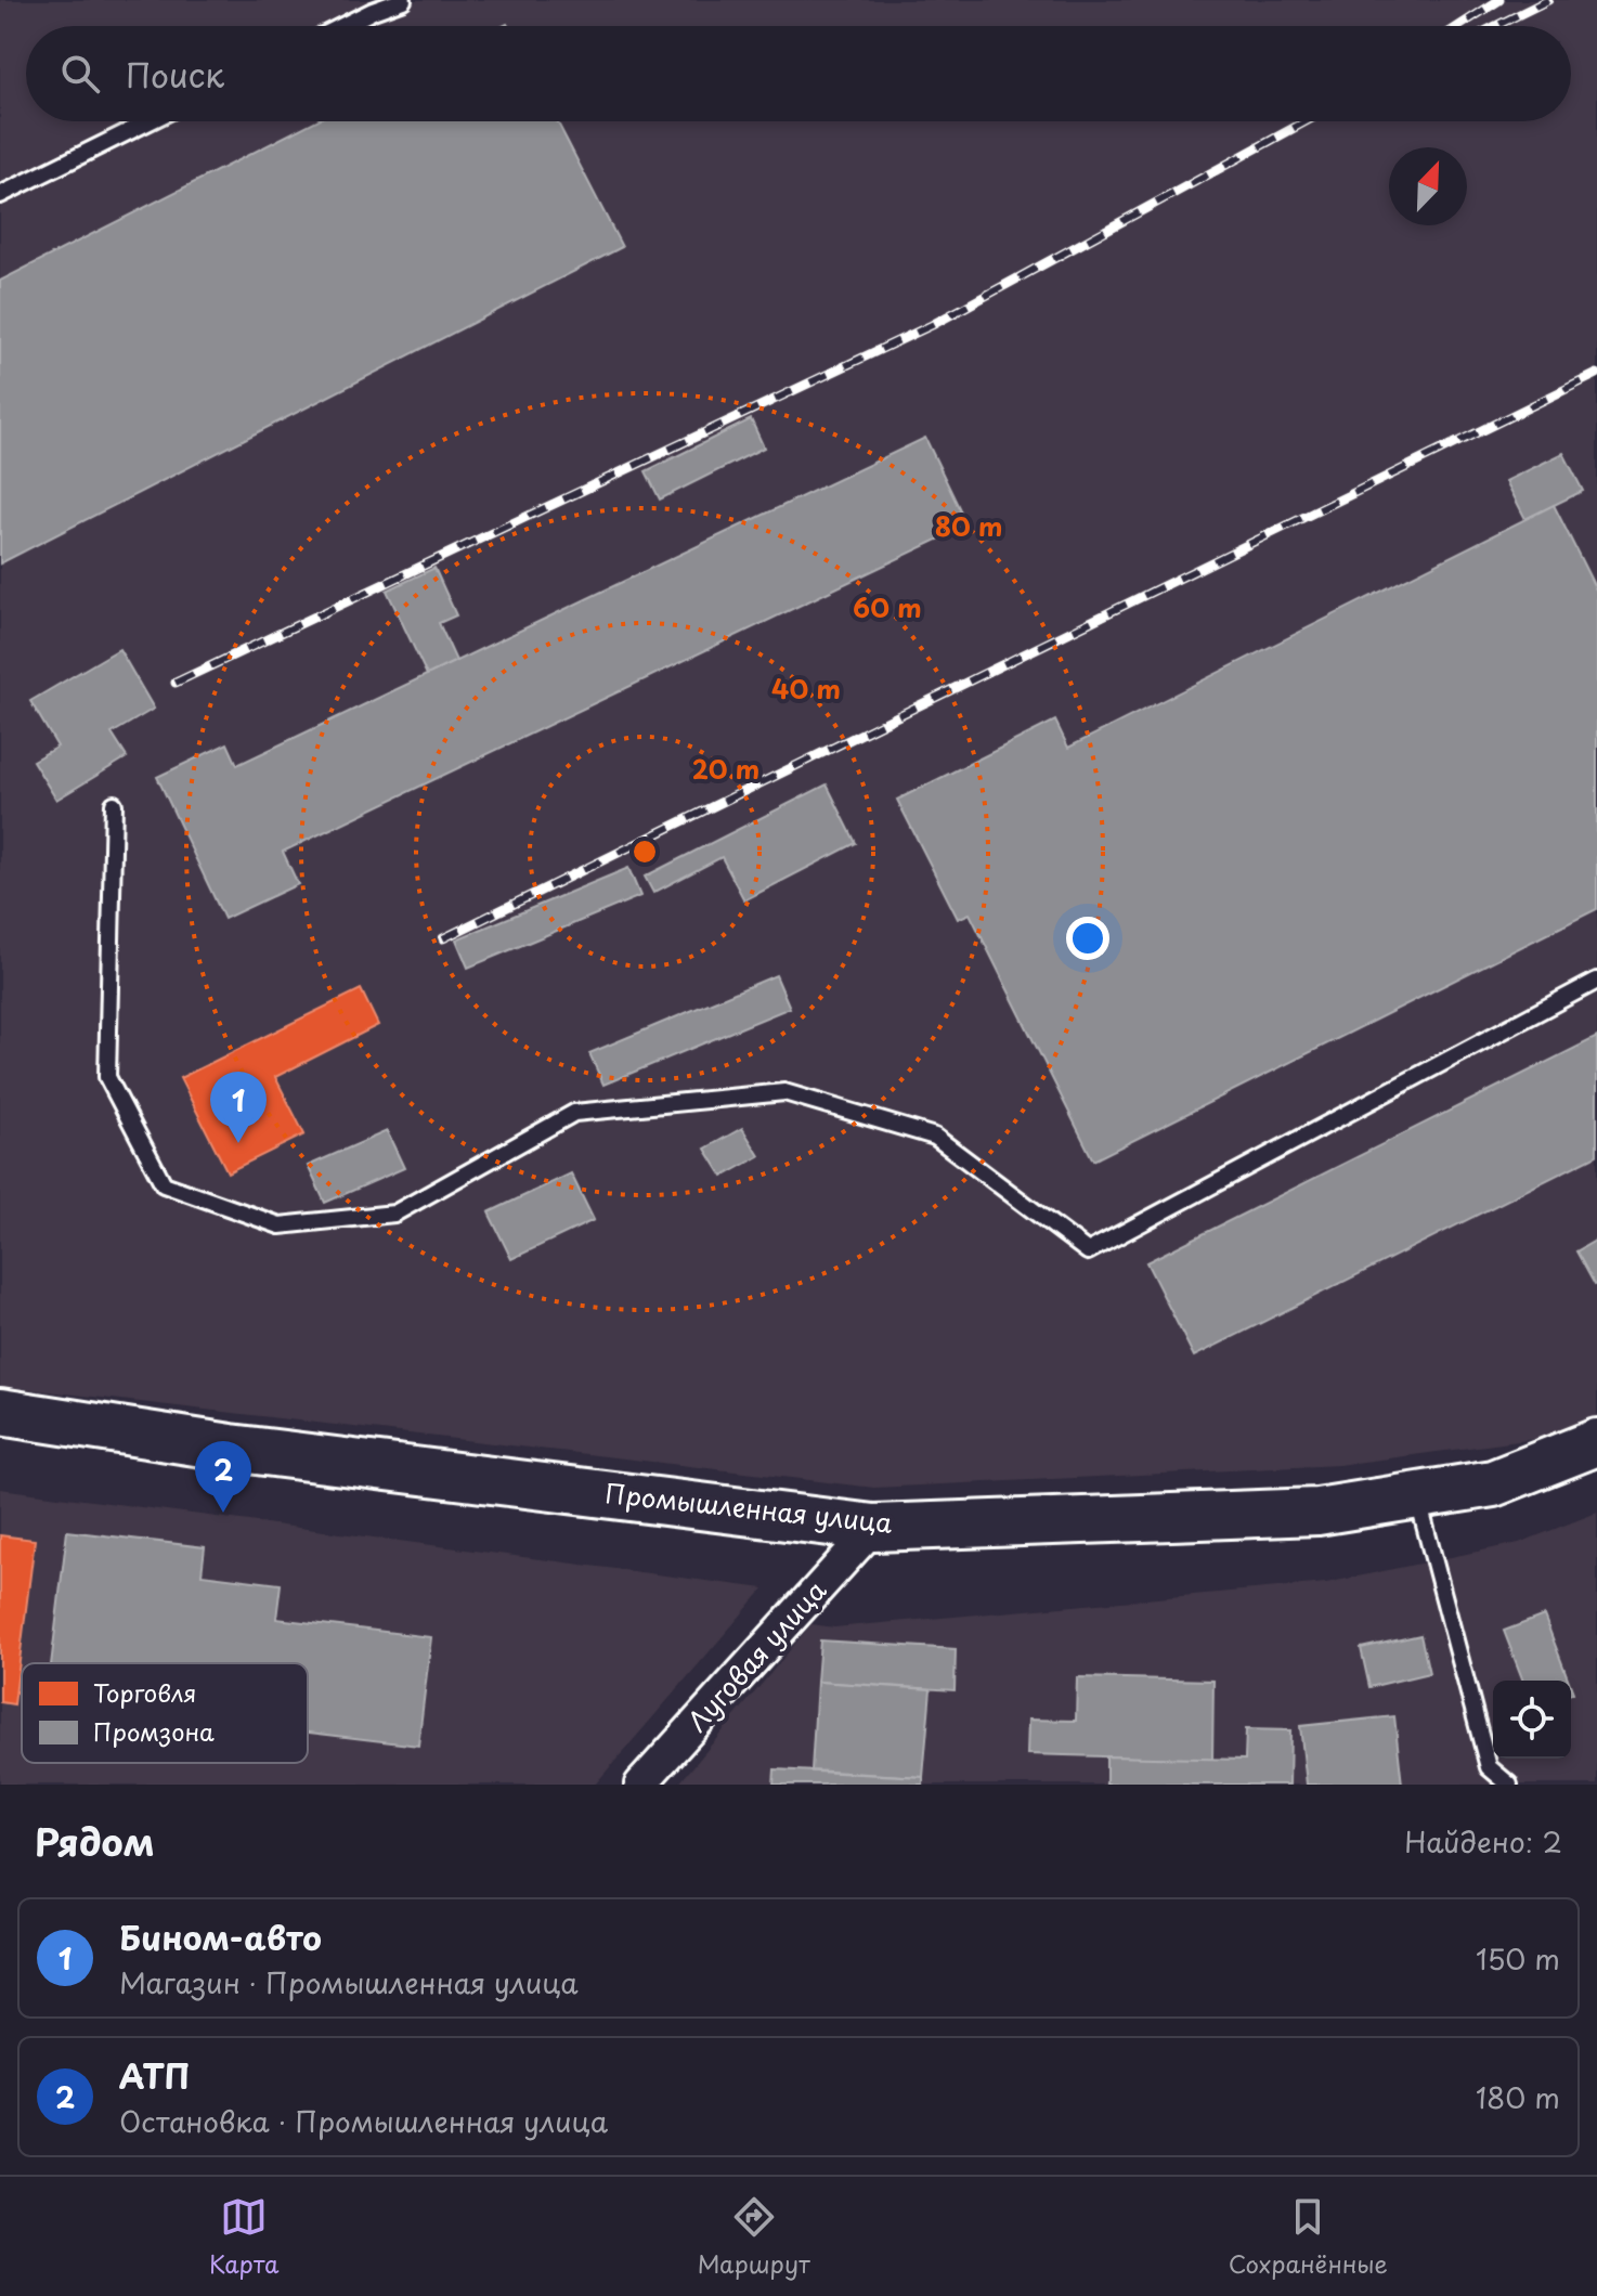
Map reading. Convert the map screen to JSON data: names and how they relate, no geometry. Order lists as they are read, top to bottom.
{
  "streets": {
    "main road": ["Промышленная улица"],
    "street": ["Луговая улица"]
  },
  "crossings": [
    ["Промышленная улица", "Луговая улица"]
  ],
  "legend": ["Торговля", "Промзона"],
  "north": "top right",
  "page": {
    "search": "Поиск",
    "pins": ["1", "2"],
    "heading": ["Рядом", "Найдено: 2"],
    "list": [
      {
        "mark": "1",
        "name": "Бином-авто",
        "note": "Магазин · Промышленная улица",
        "value": "150 m"
      },
      {
        "mark": "2",
        "name": "АТП",
        "note": "Остановка · Промышленная улица",
        "value": "180 m"
      }
    ],
    "nav": ["Карта", "Маршрут", "Сохранённые"]
  },
  "rings": [
    "80 m",
    "60 m",
    "40 m",
    "20 m"
  ]
}
